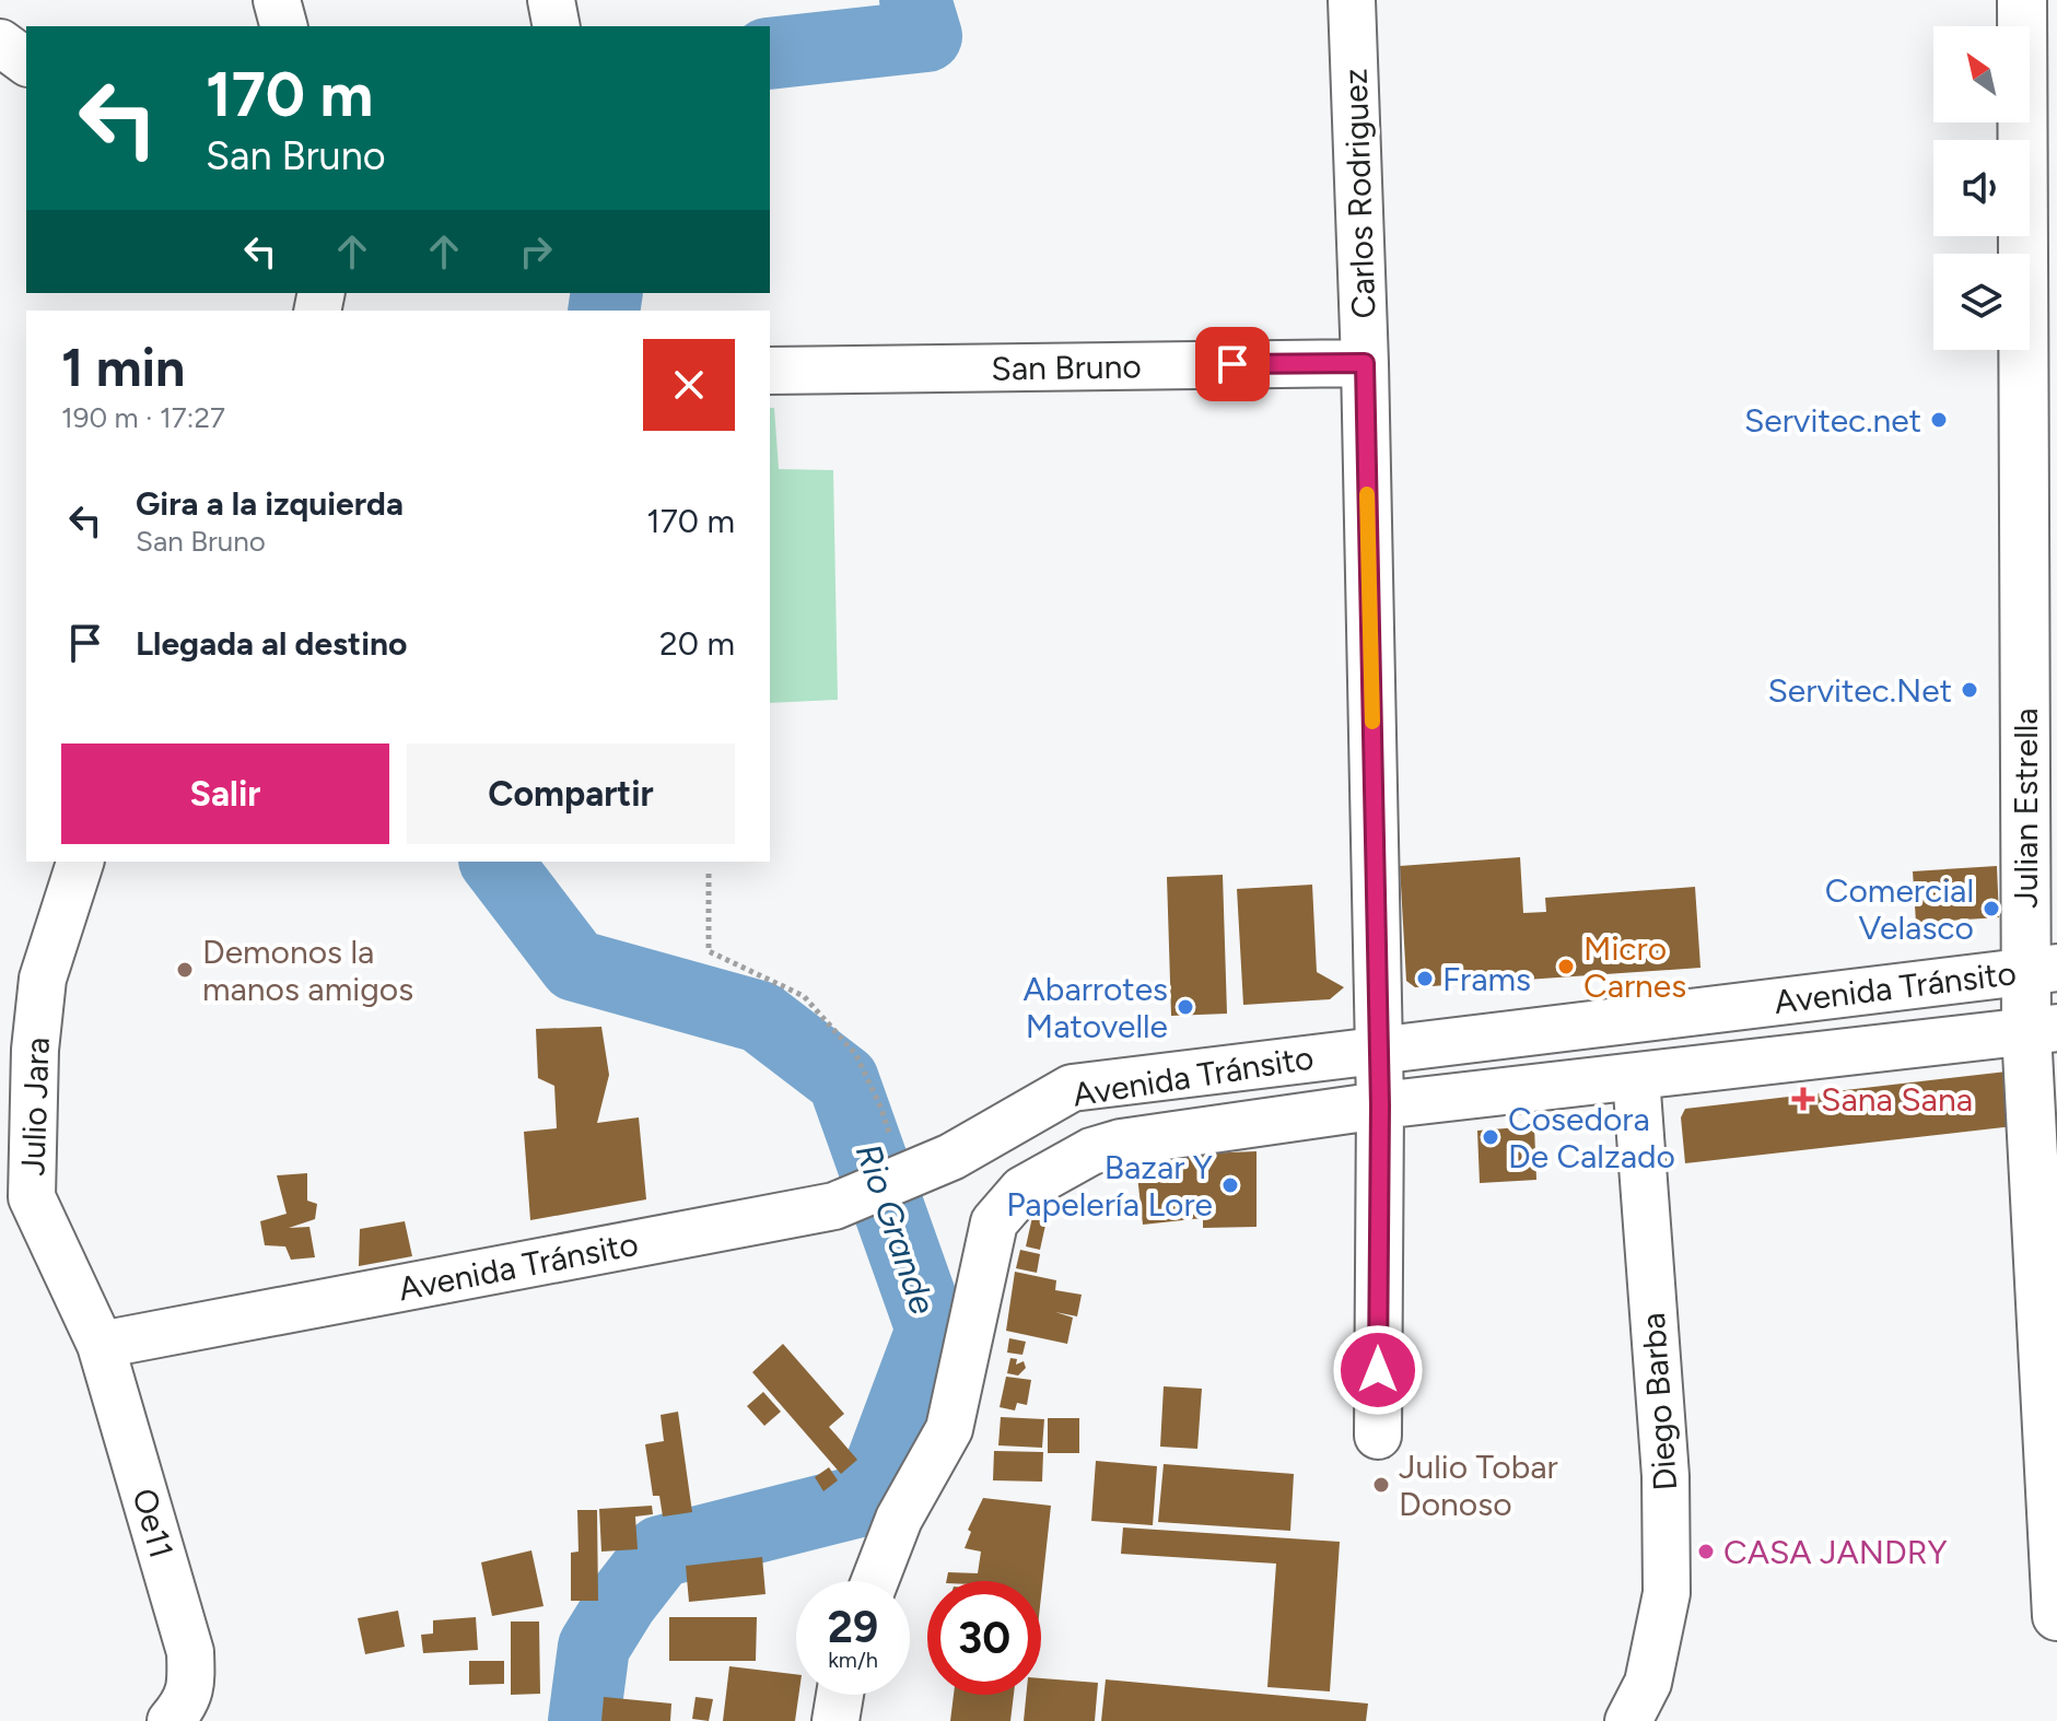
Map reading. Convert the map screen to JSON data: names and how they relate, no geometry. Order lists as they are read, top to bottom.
{
  "streets": {
    "street": [
      "Carlos Rodriguez",
      "San Bruno",
      "Julian Estrella",
      "Avenida Tránsito",
      "Julio Jara",
      "Diego Barba",
      "Oe11"
    ]
  },
  "crossings": [
    ["Carlos Rodriguez", "San Bruno"],
    ["Carlos Rodriguez", "Avenida Tránsito"],
    ["Julian Estrella", "Avenida Tránsito"],
    ["Avenida Tránsito", "Julio Jara"],
    ["Avenida Tránsito", "Diego Barba"],
    ["Avenida Tránsito", "Oe11"],
    ["Julio Jara", "Oe11"]
  ],
  "water": ["Rio Grande"],
  "places": {
    "other": [
      "Servitec.net",
      "Servitec.Net",
      "Comercial Velasco",
      "Micro Carnes",
      "Demonos la manos amigos",
      "Frams",
      "Abarrotes Matovelle",
      "Cosedora De Calzado",
      "Bazar Y Papelería Lore",
      "Julio Tobar Donoso",
      "CASA JANDRY"
    ],
    "health": ["Sana Sana"]
  },
  "north": "top left",
  "page": {
    "turn": ["170 m", "San Bruno"],
    "heading": ["1 min", "190 m · 17:27"],
    "list": [
      {
        "name": "Gira a la izquierda",
        "note": "San Bruno",
        "value": "170 m"
      },
      {
        "name": "Llegada al destino",
        "value": "20 m"
      }
    ],
    "buttons": ["Salir", "Compartir"],
    "speed": "29 km/h",
    "limit": "30"
  }
}
